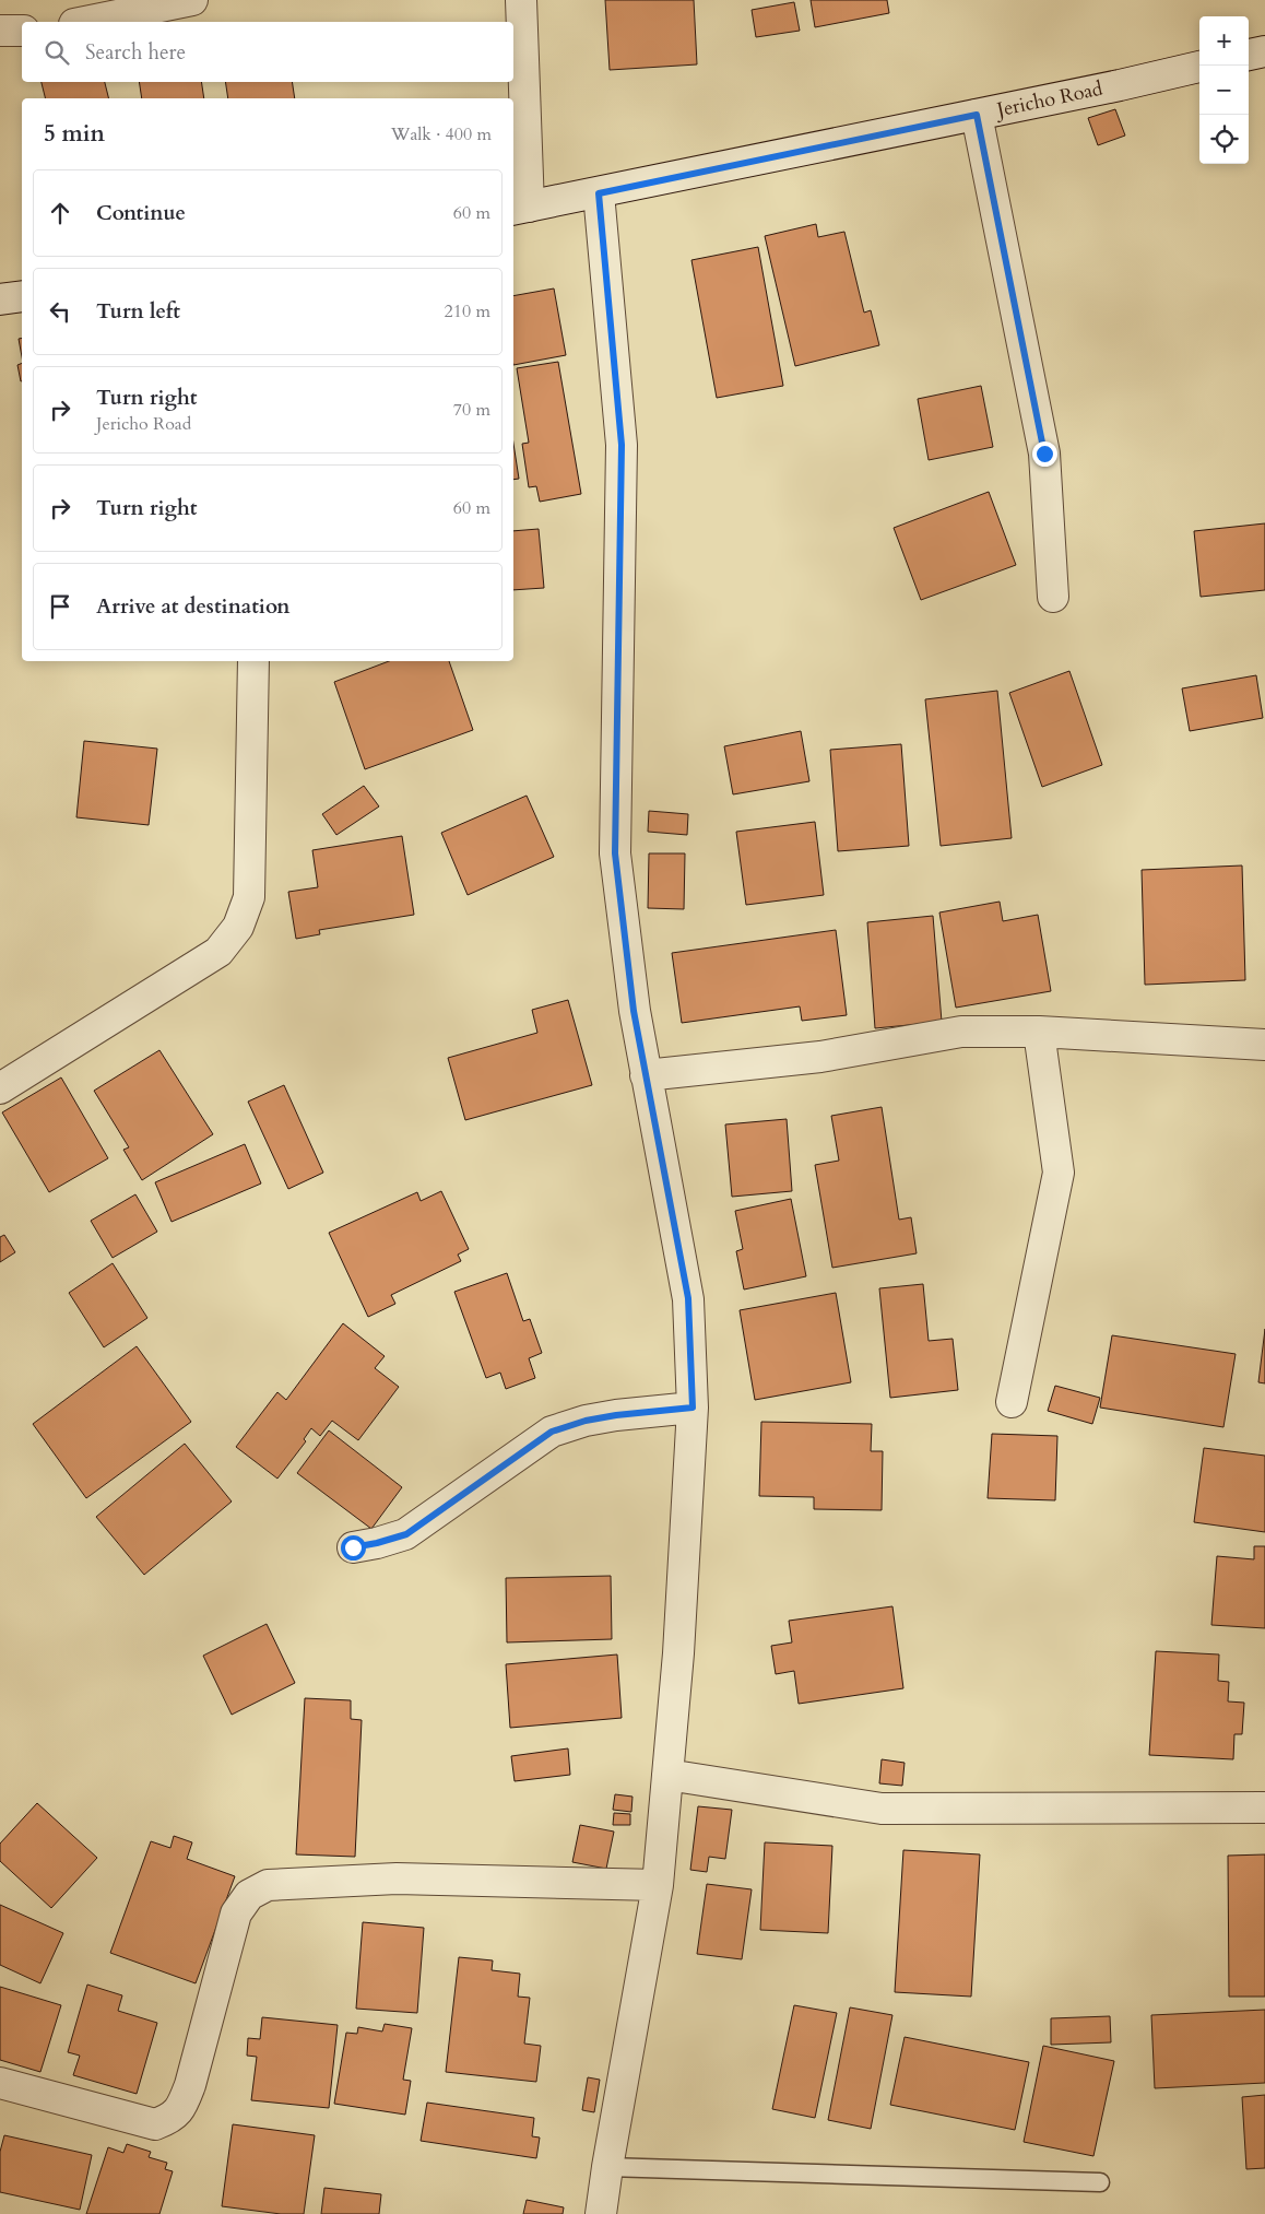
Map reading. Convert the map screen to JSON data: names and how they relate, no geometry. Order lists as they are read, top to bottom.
{
  "streets": {
    "street": ["Jericho Road"]
  },
  "page": {
    "map_buttons": ["+", "−"],
    "search": "Search here",
    "heading": ["5 min", "Walk · 400 m"],
    "list": [
      ["Continue", "60 m"],
      ["Turn left", "210 m"],
      ["Turn right", "Jericho Road", "70 m"],
      ["Turn right", "60 m"],
      "Arrive at destination"
    ]
  }
}
